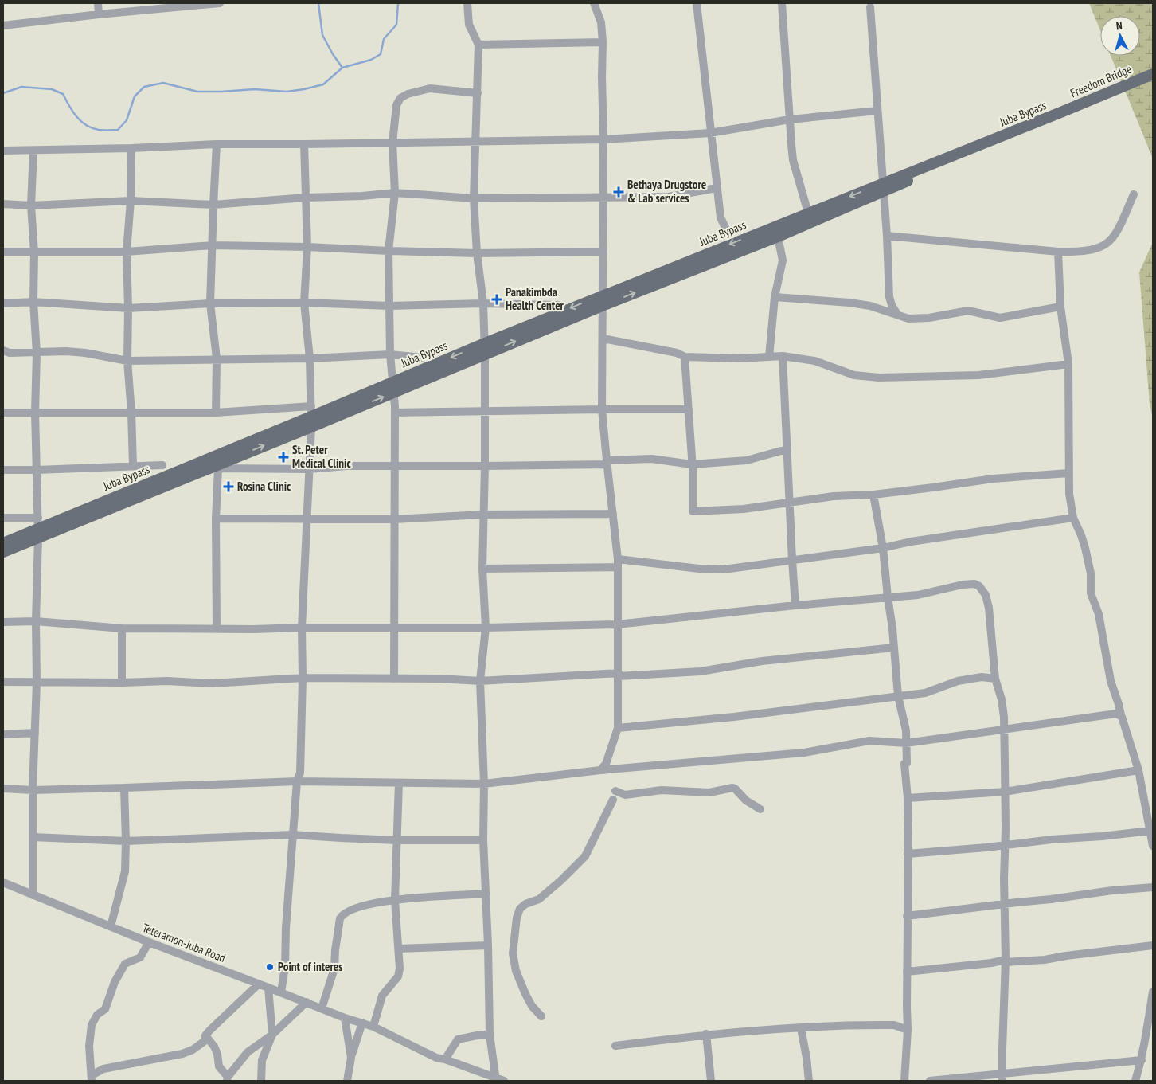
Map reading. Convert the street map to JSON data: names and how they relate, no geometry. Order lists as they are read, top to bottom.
{
  "streets": {
    "main road": ["Freedom Bridge", "Juba Bypass"],
    "street": ["Teteramon-Juba Road"]
  },
  "crossings": [
    ["Freedom Bridge", "Juba Bypass"]
  ],
  "places": {
    "health": [
      "Bethaya Drugstore & Lab services",
      "Panakimbda Health Center",
      "St. Peter Medical Clinic",
      "Rosina Clinic"
    ],
    "other": ["Point of interes"]
  },
  "north": "top"
}
